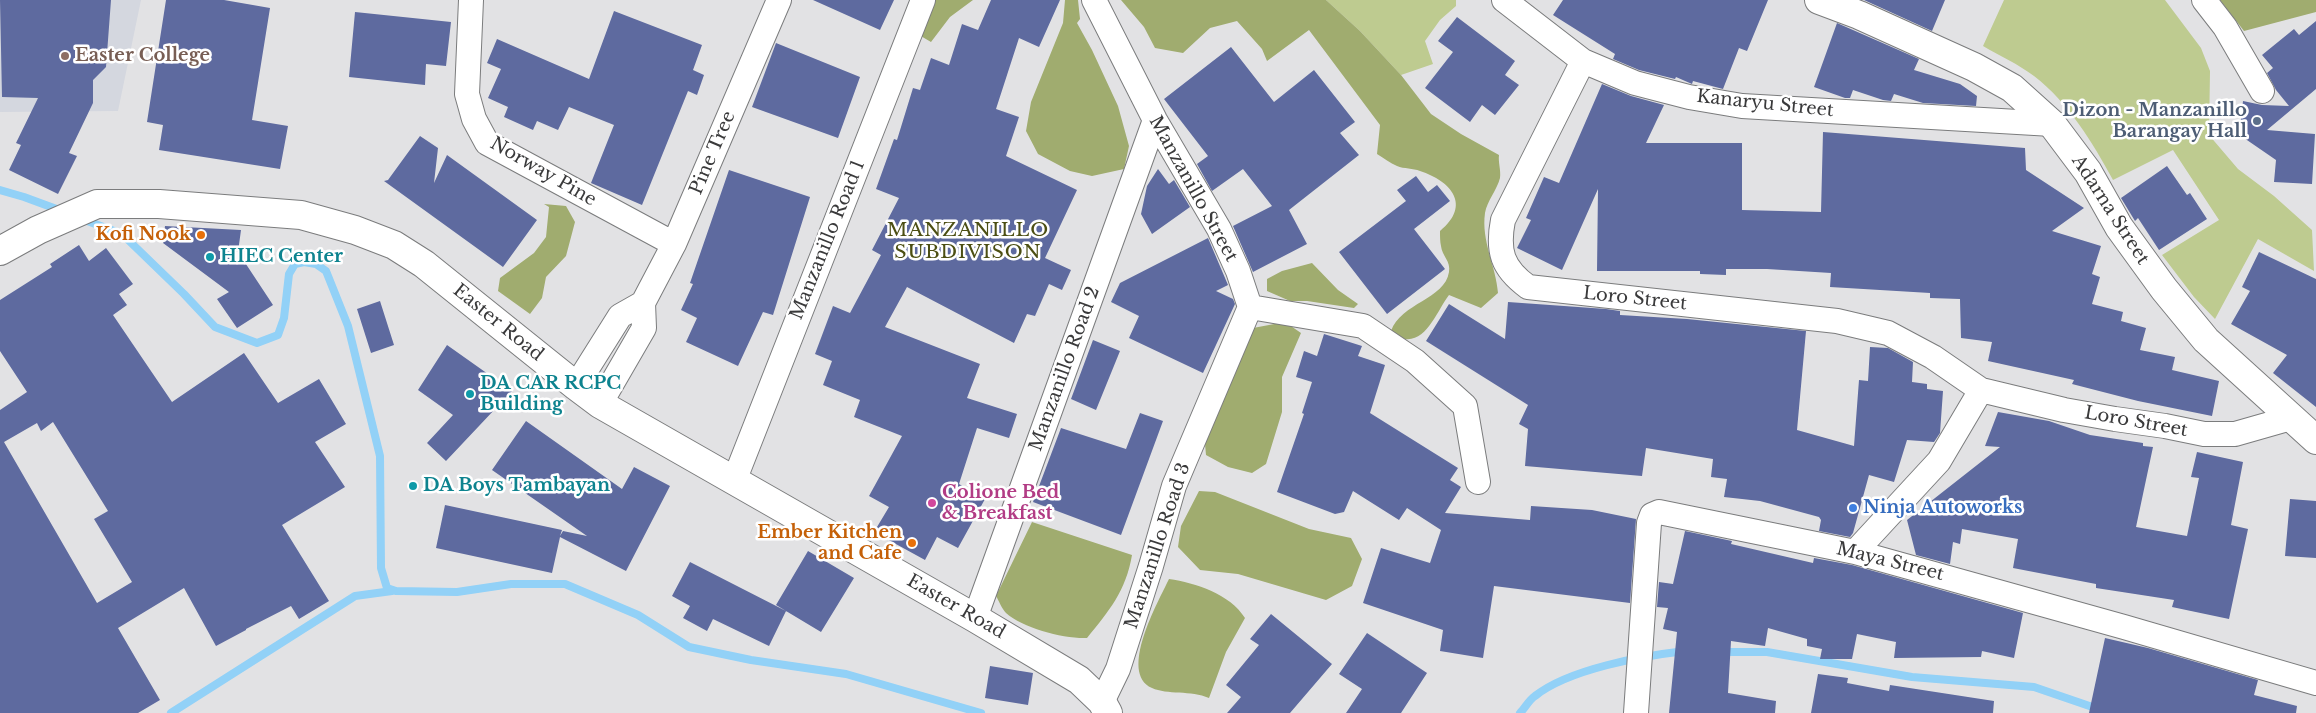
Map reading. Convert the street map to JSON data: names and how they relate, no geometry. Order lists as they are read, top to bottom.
{
  "streets": {
    "main road": ["Adarna Street", "Easter Road"],
    "street": [
      "Kanaryu Street",
      "Pine Tree",
      "Norway Pine",
      "Manzanillo Street",
      "Manzanillo Road 1",
      "Loro Street",
      "Manzanillo Road 2",
      "Manzanillo Road 3",
      "Maya Street"
    ]
  },
  "crossings": [
    ["Kanaryu Street", "Adarna Street"],
    ["Kanaryu Street", "Loro Street"],
    ["Pine Tree", "Norway Pine"],
    ["Manzanillo Street", "Manzanillo Road 2"],
    ["Manzanillo Street", "Manzanillo Road 3"],
    ["Adarna Street", "Loro Street"],
    ["Manzanillo Road 1", "Easter Road"],
    ["Easter Road", "Manzanillo Road 2"],
    ["Easter Road", "Manzanillo Road 3"]
  ],
  "districts": ["MANZANILLO SUBDIVISON"],
  "places": [
    "Easter College",
    "Dizon - Manzanillo Barangay Hall",
    "Kofi Nook",
    "HIEC Center",
    "DA CAR RCPC Building",
    "DA Boys Tambayan",
    "Colione Bed & Breakfast",
    "Ninja Autoworks",
    "Ember Kitchen and Cafe"
  ]
}
